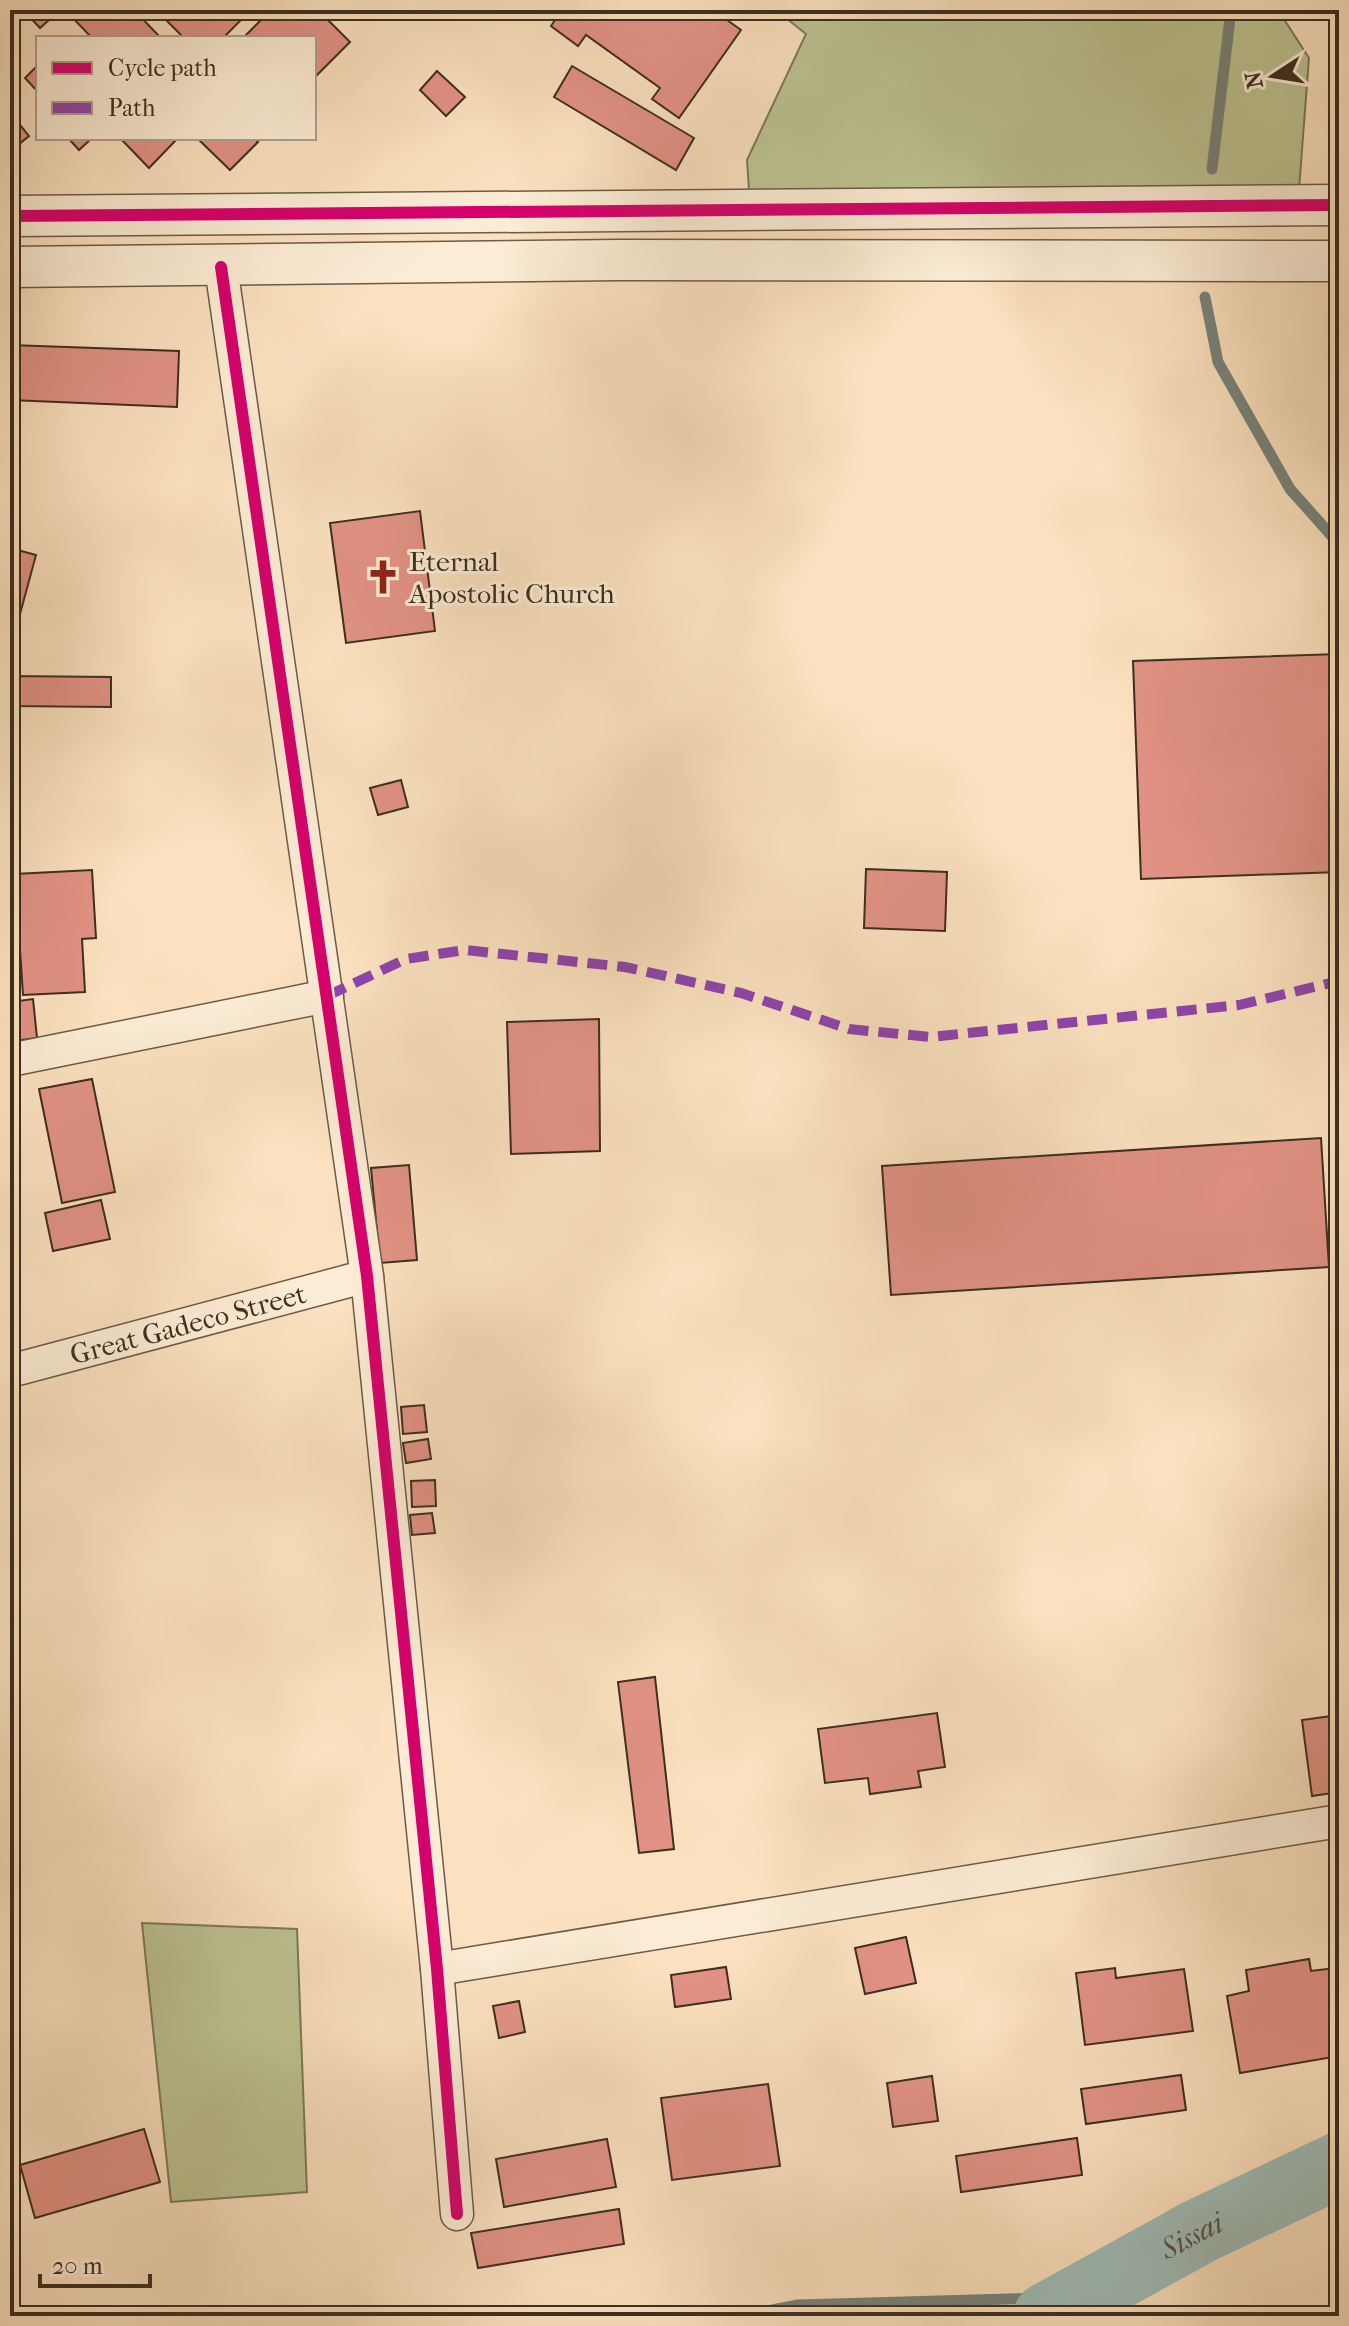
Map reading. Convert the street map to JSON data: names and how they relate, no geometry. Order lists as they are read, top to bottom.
{
  "streets": {
    "street": ["Great Gadeco Street"]
  },
  "water": ["Sissai"],
  "places": {
    "church": ["Eternal Apostolic Church"]
  },
  "legend": ["Cycle path", "Path"],
  "scale_bar": "20 m",
  "north": "left"
}
